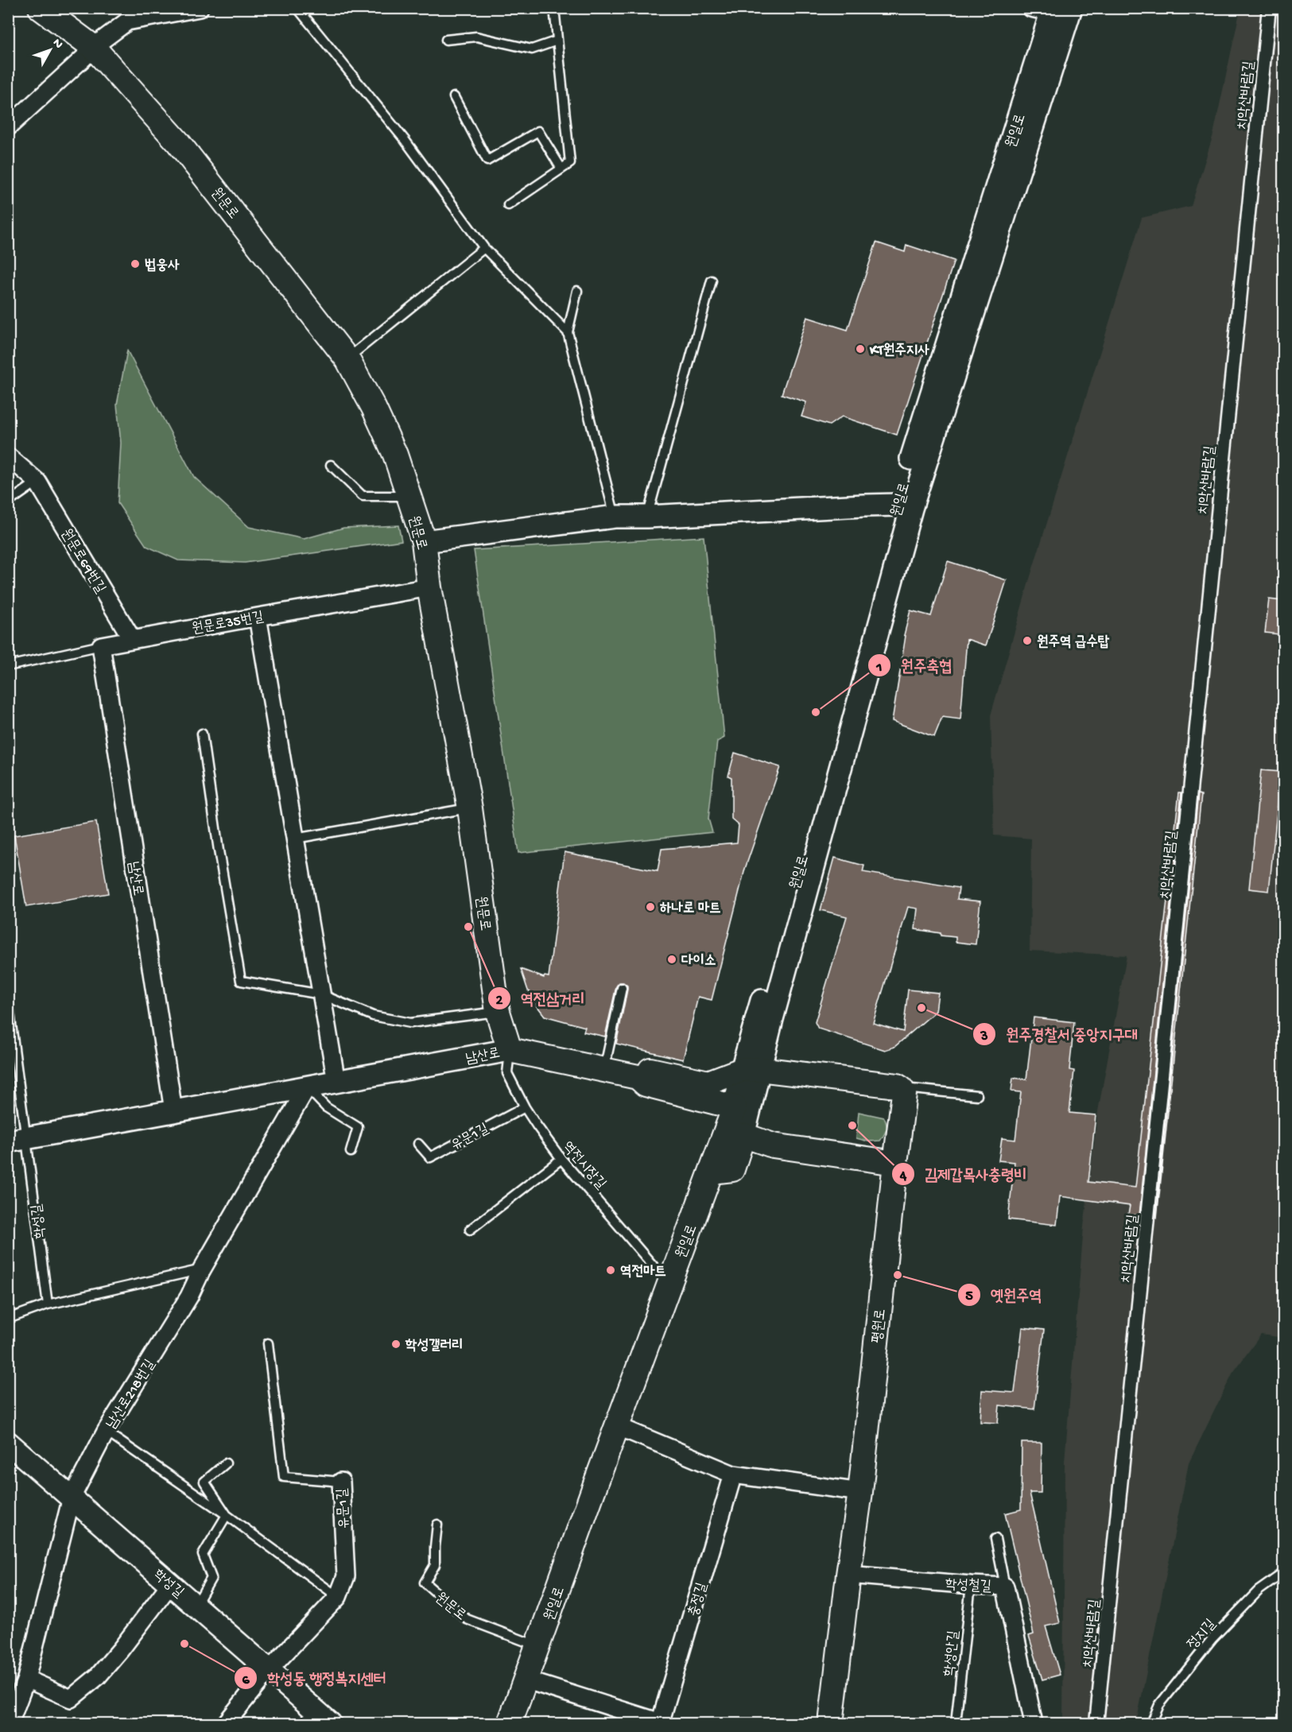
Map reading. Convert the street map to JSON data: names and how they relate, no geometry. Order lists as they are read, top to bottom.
{
  "streets": {
    "main road": ["원일로", "원문로", "평원로"],
    "street": [
      "치악산바람길",
      "원문로69번길",
      "원문로35번길",
      "남산로",
      "유문1길",
      "학성길",
      "남산로218번길",
      "학성철길",
      "충정길"
    ],
    "lane": ["역전시장길", "정지길", "학성안길"]
  },
  "crossings": [
    ["원일로", "원문로"],
    ["원일로", "역전시장길"],
    ["원문로", "원문로35번길"],
    ["원문로", "남산로"],
    ["원문로", "역전시장길"],
    ["원문로69번길", "원문로35번길"],
    ["원문로35번길", "남산로"],
    ["남산로", "역전시장길"],
    ["남산로", "학성길"],
    ["남산로", "남산로218번길"],
    ["유문1길", "역전시장길"],
    ["유문1길", "학성길"],
    ["학성길", "남산로218번길"],
    ["평원로", "학성철길"],
    ["학성철길", "학성안길"]
  ],
  "places": [
    "법웅사",
    "KT원주지사",
    "원주역 급수탑",
    "원주축협",
    "하나로 마트",
    "역전삼거리",
    "다이소",
    "원주경찰서 중앙지구대",
    "김제갑목사충령비",
    "역전마트",
    "옛원주역",
    "학성갤러리",
    "학성동 행정복지센터"
  ],
  "north": "top right"
}
